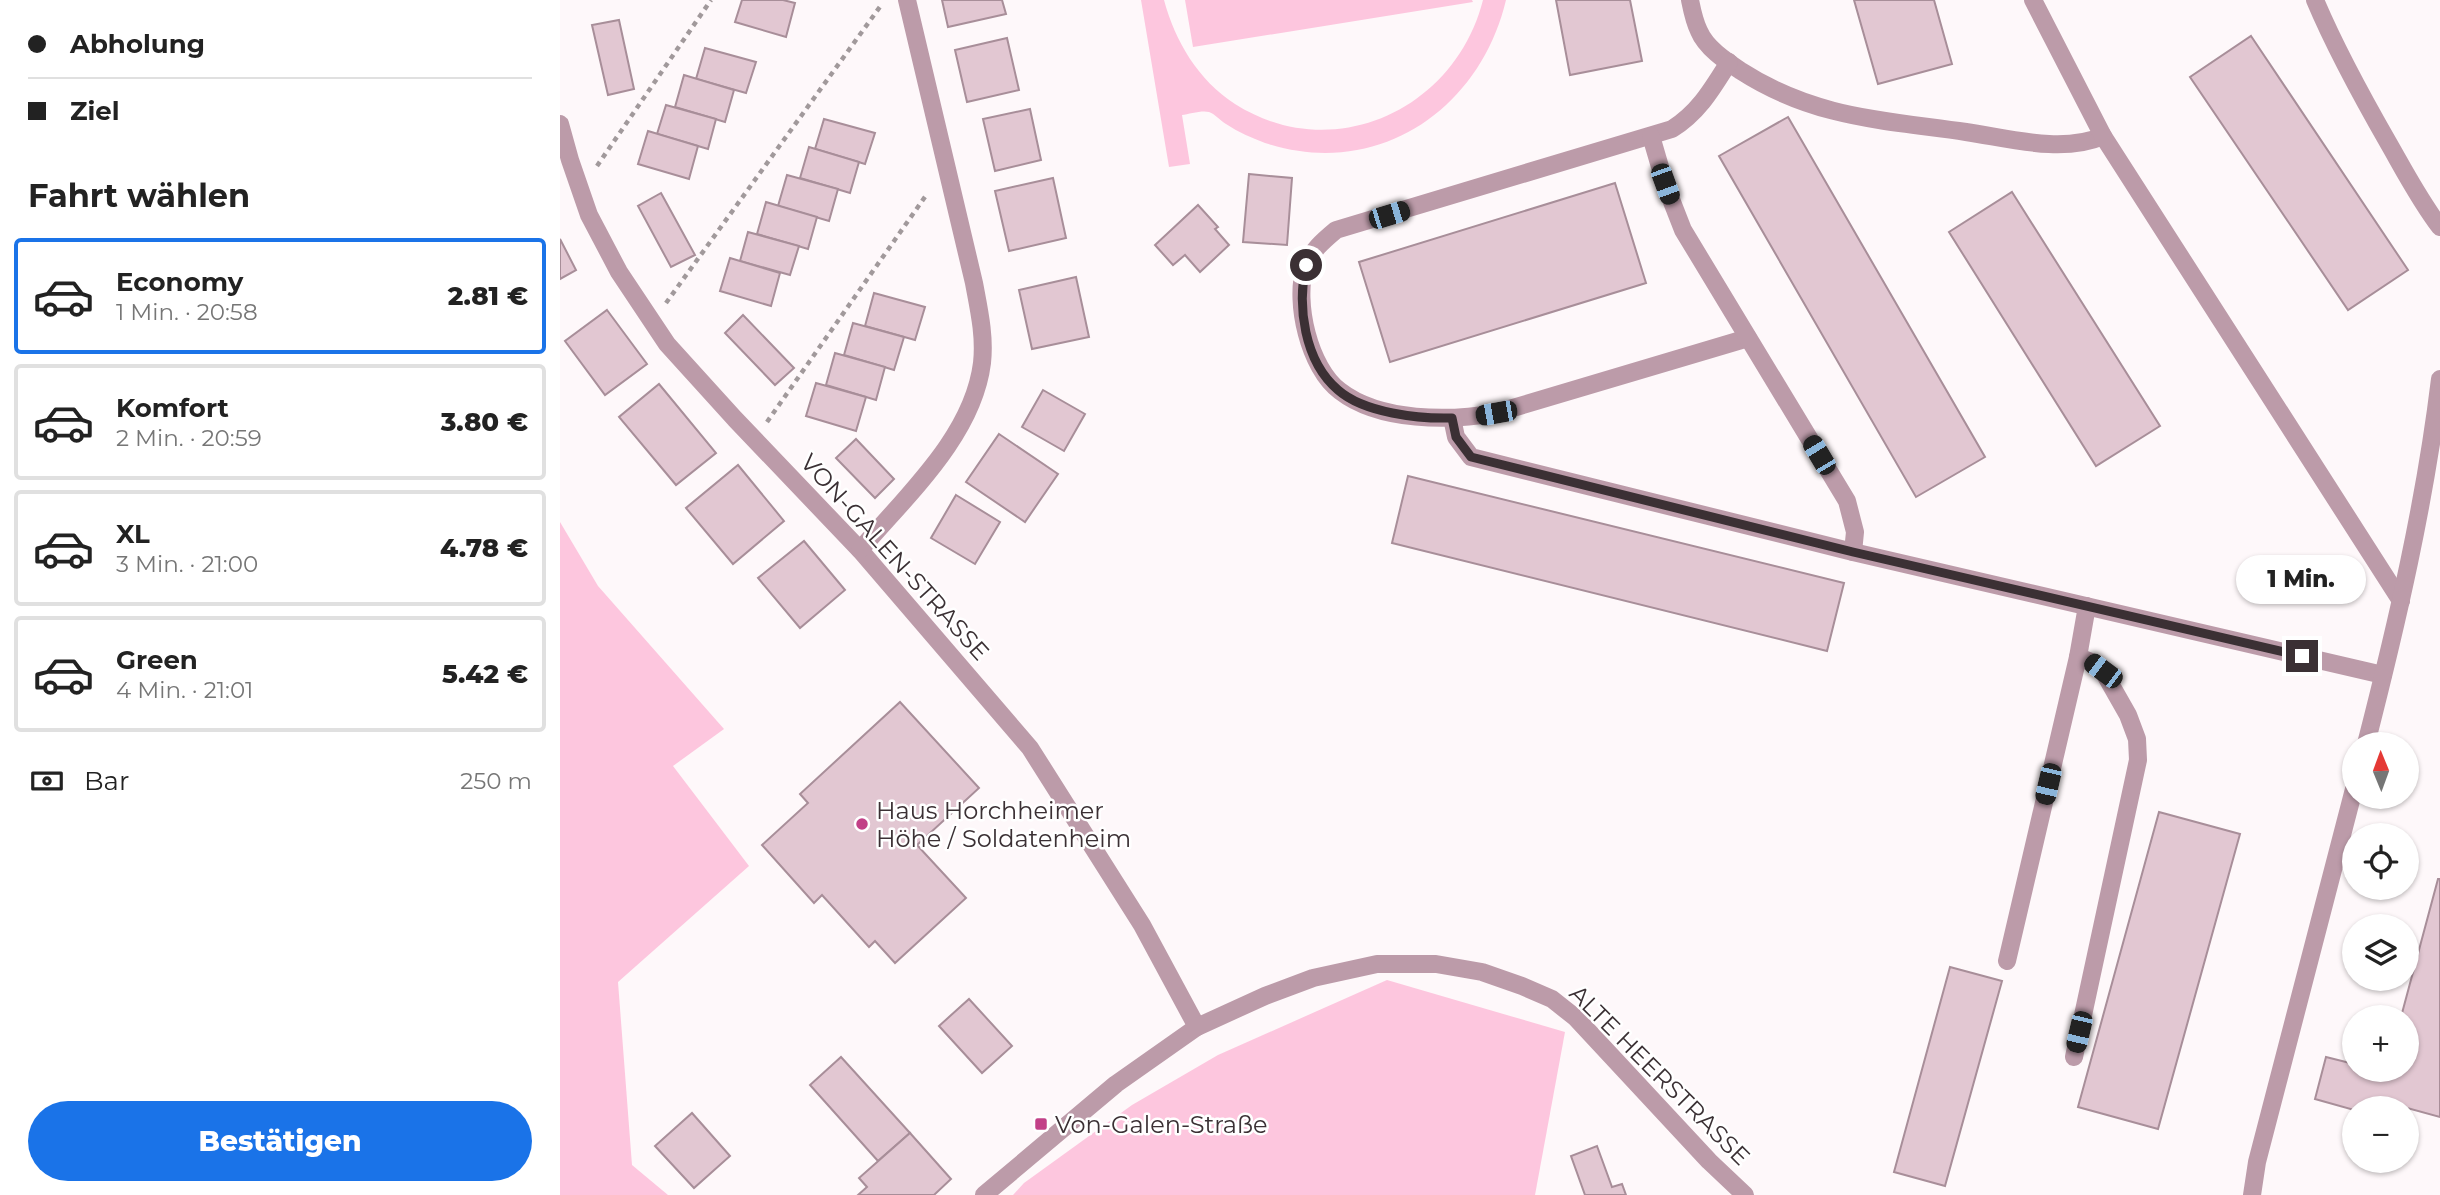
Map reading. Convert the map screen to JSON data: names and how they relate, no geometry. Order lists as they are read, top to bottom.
{
  "streets": {
    "street": ["VON-GALEN-STRASSE", "ALTE HEERSTRASSE"]
  },
  "crossings": [
    ["VON-GALEN-STRASSE", "ALTE HEERSTRASSE"]
  ],
  "places": {
    "other": ["Haus Horchheimer Höhe / Soldatenheim"],
    "transit": ["Von-Galen-Straße"]
  },
  "north": "top",
  "page": {
    "banner": ["Abholung", "Ziel"],
    "heading": "Fahrt wählen",
    "list": [
      {
        "name": "Economy",
        "note": "1 Min. · 20:58",
        "value": "2.81 €"
      },
      {
        "name": "Komfort",
        "note": "2 Min. · 20:59",
        "value": "3.80 €"
      },
      {
        "name": "XL",
        "note": "3 Min. · 21:00",
        "value": "4.78 €"
      },
      {
        "name": "Green",
        "note": "4 Min. · 21:01",
        "value": "5.42 €"
      }
    ],
    "bubble": "1 Min.",
    "map_buttons": ["+", "−"],
    "pay": ["Bar", "250 m"],
    "buttons": "Bestätigen"
  }
}
